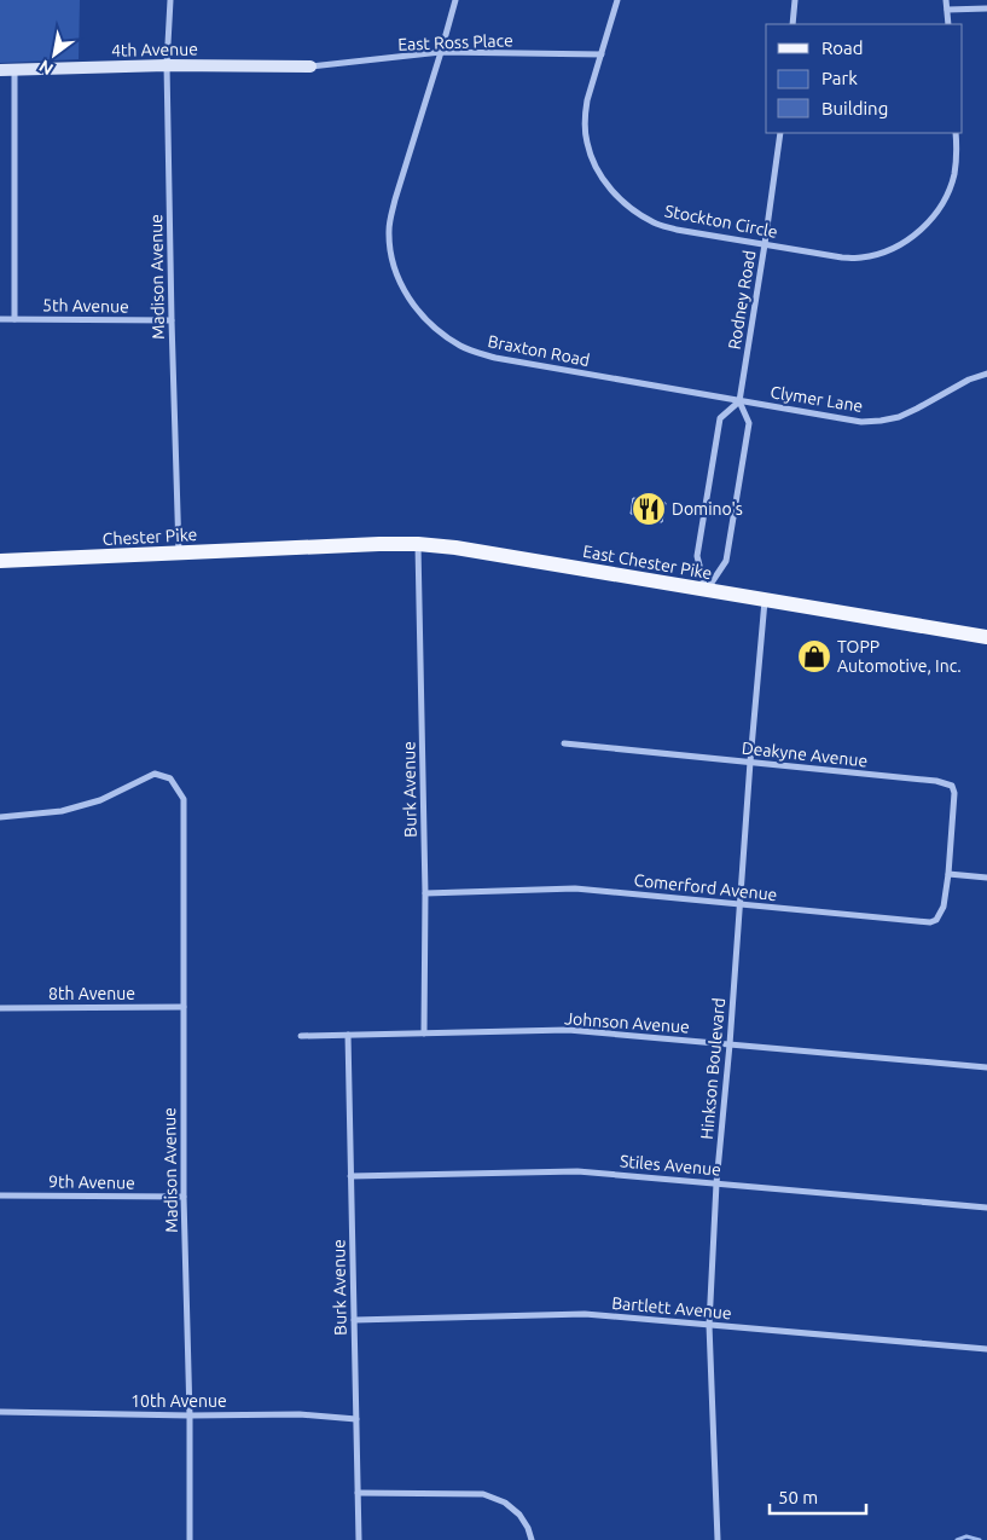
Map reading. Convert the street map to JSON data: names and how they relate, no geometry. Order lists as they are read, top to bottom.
{
  "streets": {
    "main road": ["Chester Pike", "East Chester Pike"],
    "street": [
      "East Ross Place",
      "4th Avenue",
      "Stockton Circle",
      "Madison Avenue",
      "Rodney Road",
      "5th Avenue",
      "Braxton Road",
      "Clymer Lane",
      "Deakyne Avenue",
      "Burk Avenue",
      "Comerford Avenue",
      "8th Avenue",
      "Johnson Avenue",
      "Hinkson Boulevard",
      "Stiles Avenue",
      "9th Avenue",
      "Bartlett Avenue",
      "10th Avenue"
    ]
  },
  "crossings": [
    ["East Ross Place", "4th Avenue"],
    ["East Ross Place", "Stockton Circle"],
    ["East Ross Place", "Braxton Road"],
    ["4th Avenue", "Madison Avenue"],
    ["Stockton Circle", "Rodney Road"],
    ["Madison Avenue", "5th Avenue"],
    ["Madison Avenue", "Chester Pike"],
    ["Madison Avenue", "8th Avenue"],
    ["Madison Avenue", "9th Avenue"],
    ["Madison Avenue", "10th Avenue"],
    ["Rodney Road", "Braxton Road"],
    ["Rodney Road", "Clymer Lane"],
    ["Rodney Road", "East Chester Pike"],
    ["Braxton Road", "Clymer Lane"],
    ["Chester Pike", "East Chester Pike"],
    ["East Chester Pike", "Burk Avenue"],
    ["East Chester Pike", "Hinkson Boulevard"],
    ["Deakyne Avenue", "Comerford Avenue"],
    ["Deakyne Avenue", "Hinkson Boulevard"],
    ["Burk Avenue", "Comerford Avenue"],
    ["Burk Avenue", "Johnson Avenue"],
    ["Burk Avenue", "Stiles Avenue"],
    ["Burk Avenue", "Bartlett Avenue"],
    ["Burk Avenue", "10th Avenue"],
    ["Comerford Avenue", "Hinkson Boulevard"],
    ["Johnson Avenue", "Hinkson Boulevard"],
    ["Hinkson Boulevard", "Stiles Avenue"],
    ["Hinkson Boulevard", "Bartlett Avenue"]
  ],
  "places": {
    "restaurant": ["Domino's"],
    "shop": ["TOPP Automotive, Inc."]
  },
  "legend": ["Road", "Park", "Building"],
  "scale_bar": "50 m",
  "north": "bottom left"
}
